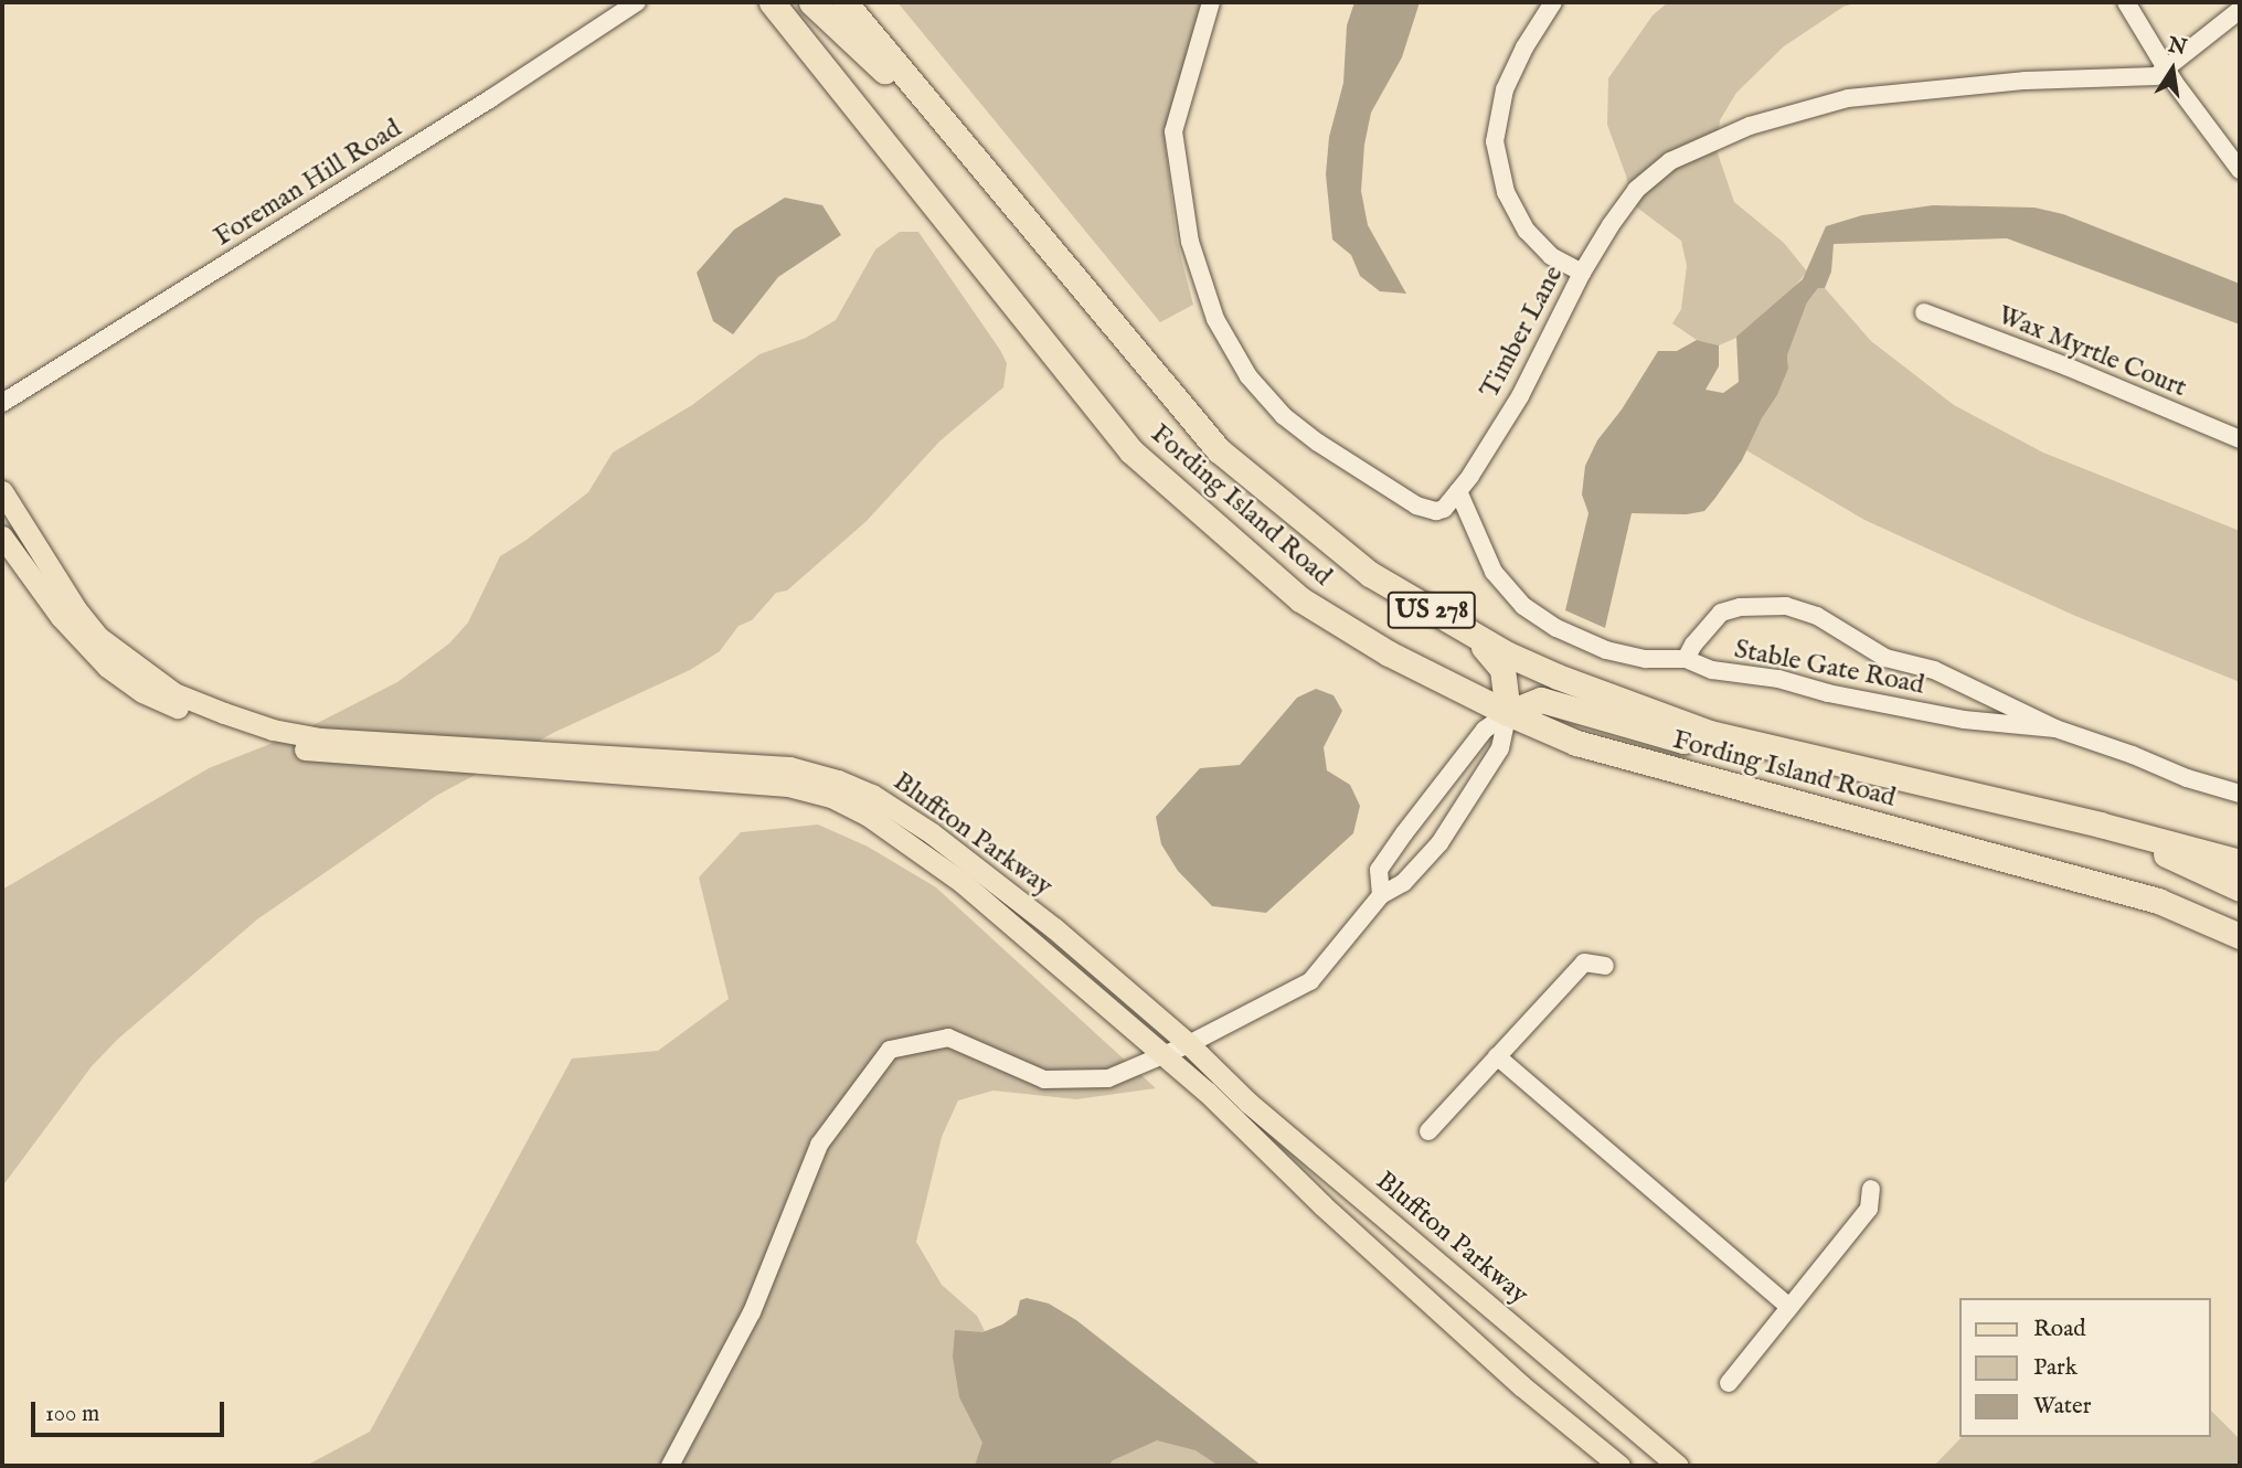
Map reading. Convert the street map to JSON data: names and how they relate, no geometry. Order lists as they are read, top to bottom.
{
  "streets": {
    "highway": ["Fording Island Road", "US 278"],
    "main road": ["Bluffton Parkway"],
    "street": [
      "Foreman Hill Road",
      "Timber Lane",
      "Wax Myrtle Court",
      "Stable Gate Road"
    ]
  },
  "crossings": [
    ["Timber Lane", "Stable Gate Road"]
  ],
  "legend": ["Road", "Park", "Water"],
  "scale_bar": "100 m",
  "north": "top"
}
